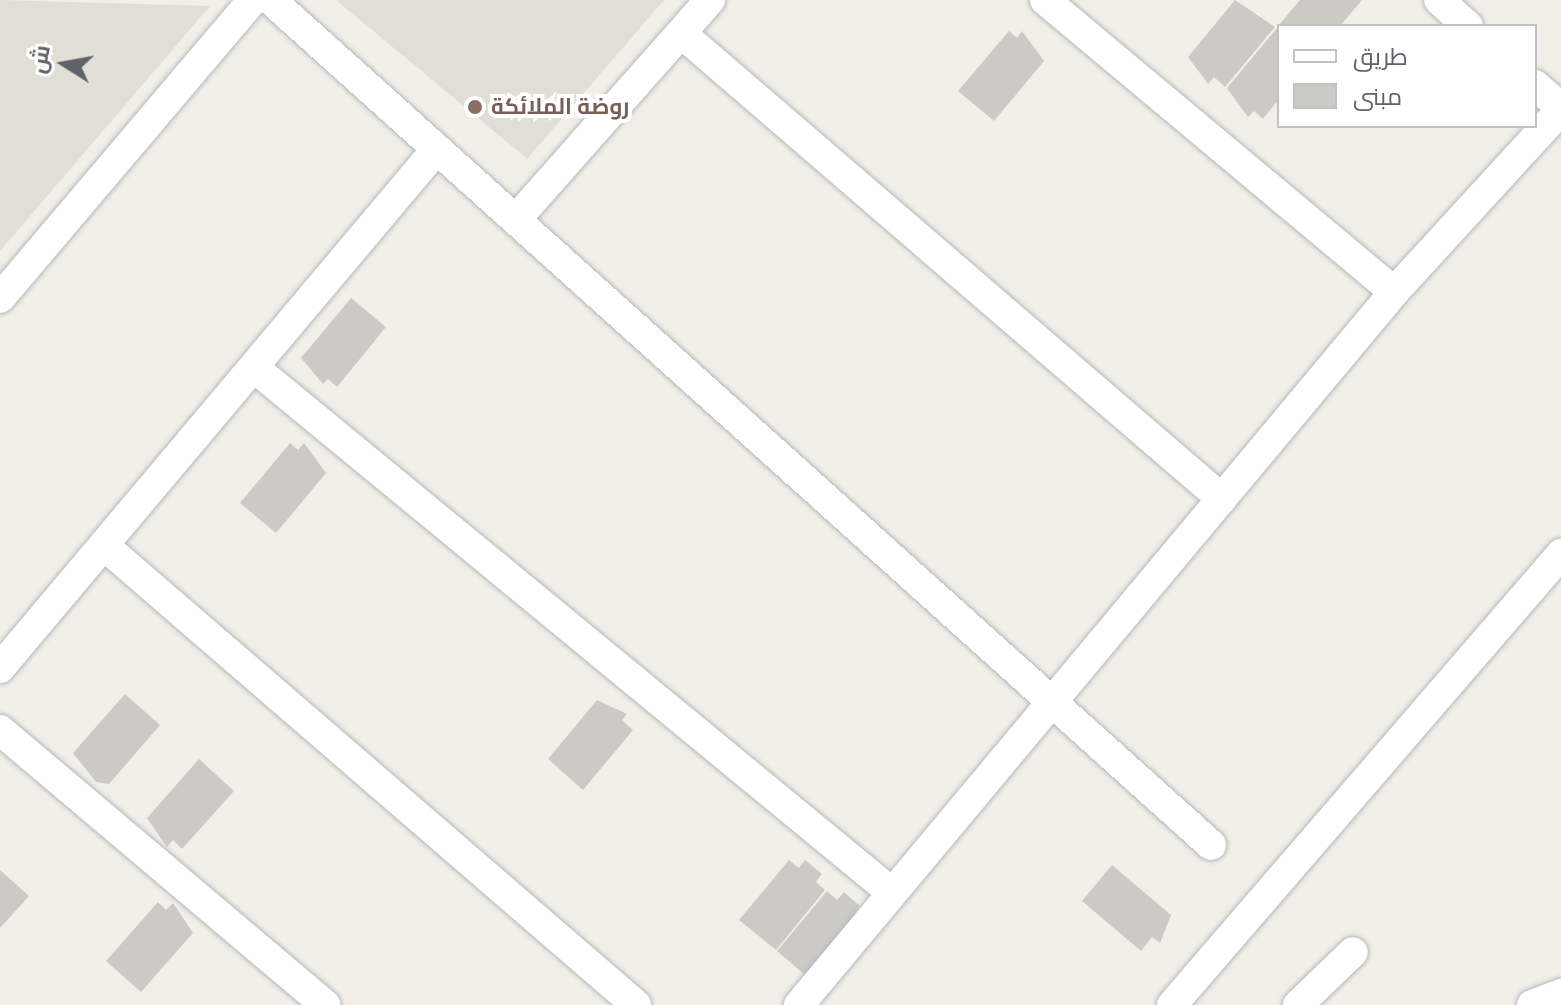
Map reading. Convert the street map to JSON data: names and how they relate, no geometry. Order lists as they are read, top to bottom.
{
  "places": ["روضة الملائكة"],
  "legend": ["طريق", "مبنى"],
  "north": "left"
}
